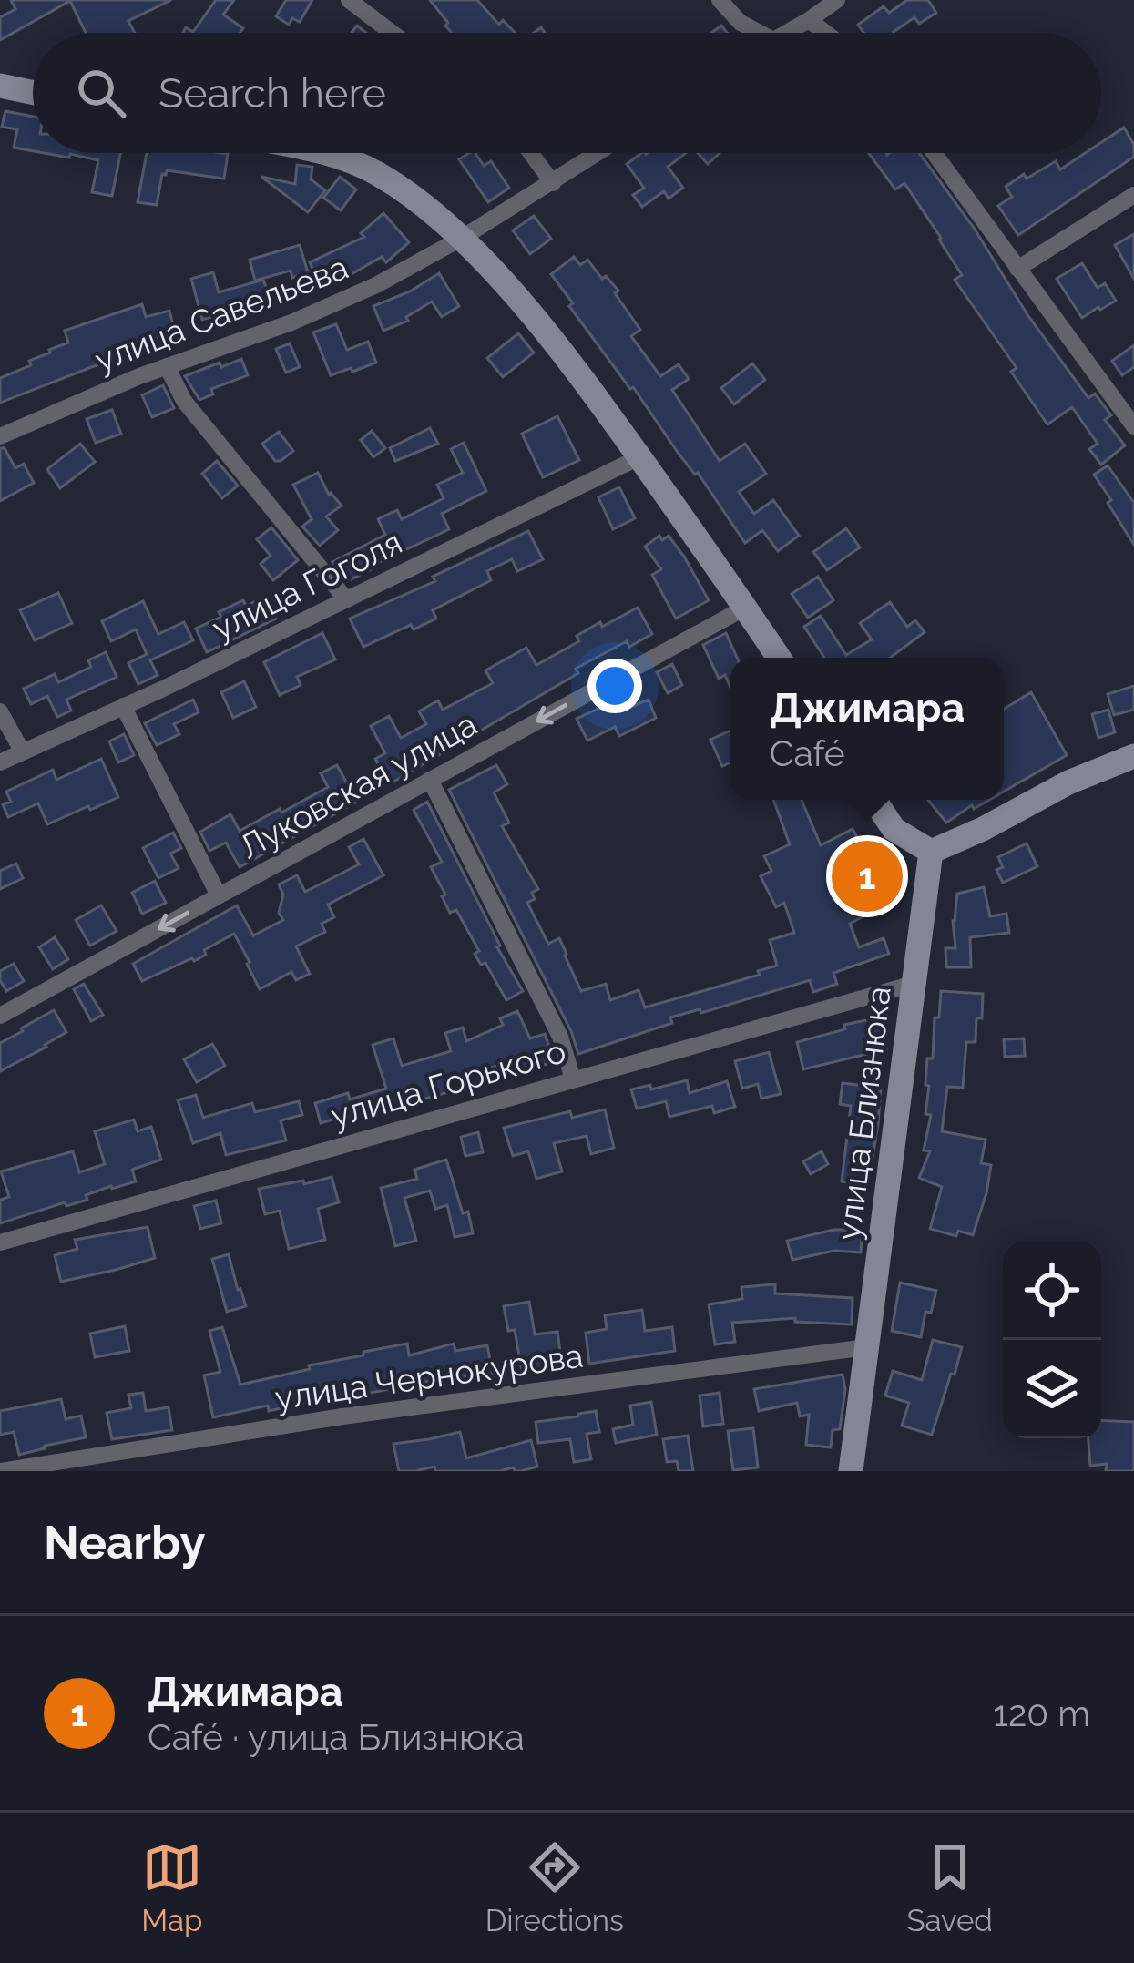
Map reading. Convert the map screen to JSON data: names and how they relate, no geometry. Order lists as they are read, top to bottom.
{
  "streets": {
    "street": [
      "улица Савельева",
      "улица Гоголя",
      "Луковская улица",
      "улица Горького",
      "улица Близнюка",
      "улица Чернокурова"
    ]
  },
  "crossings": [
    ["улица Горького", "улица Близнюка"],
    ["улица Близнюка", "улица Чернокурова"]
  ],
  "one_way": ["Луковская улица"],
  "page": {
    "search": "Search here",
    "popup": ["Джимара", "Café"],
    "pins": "1",
    "heading": "Nearby",
    "list": [
      {
        "mark": "1",
        "name": "Джимара",
        "note": "Café · улица Близнюка",
        "value": "120 m"
      }
    ],
    "nav": ["Map", "Directions", "Saved"]
  }
}
